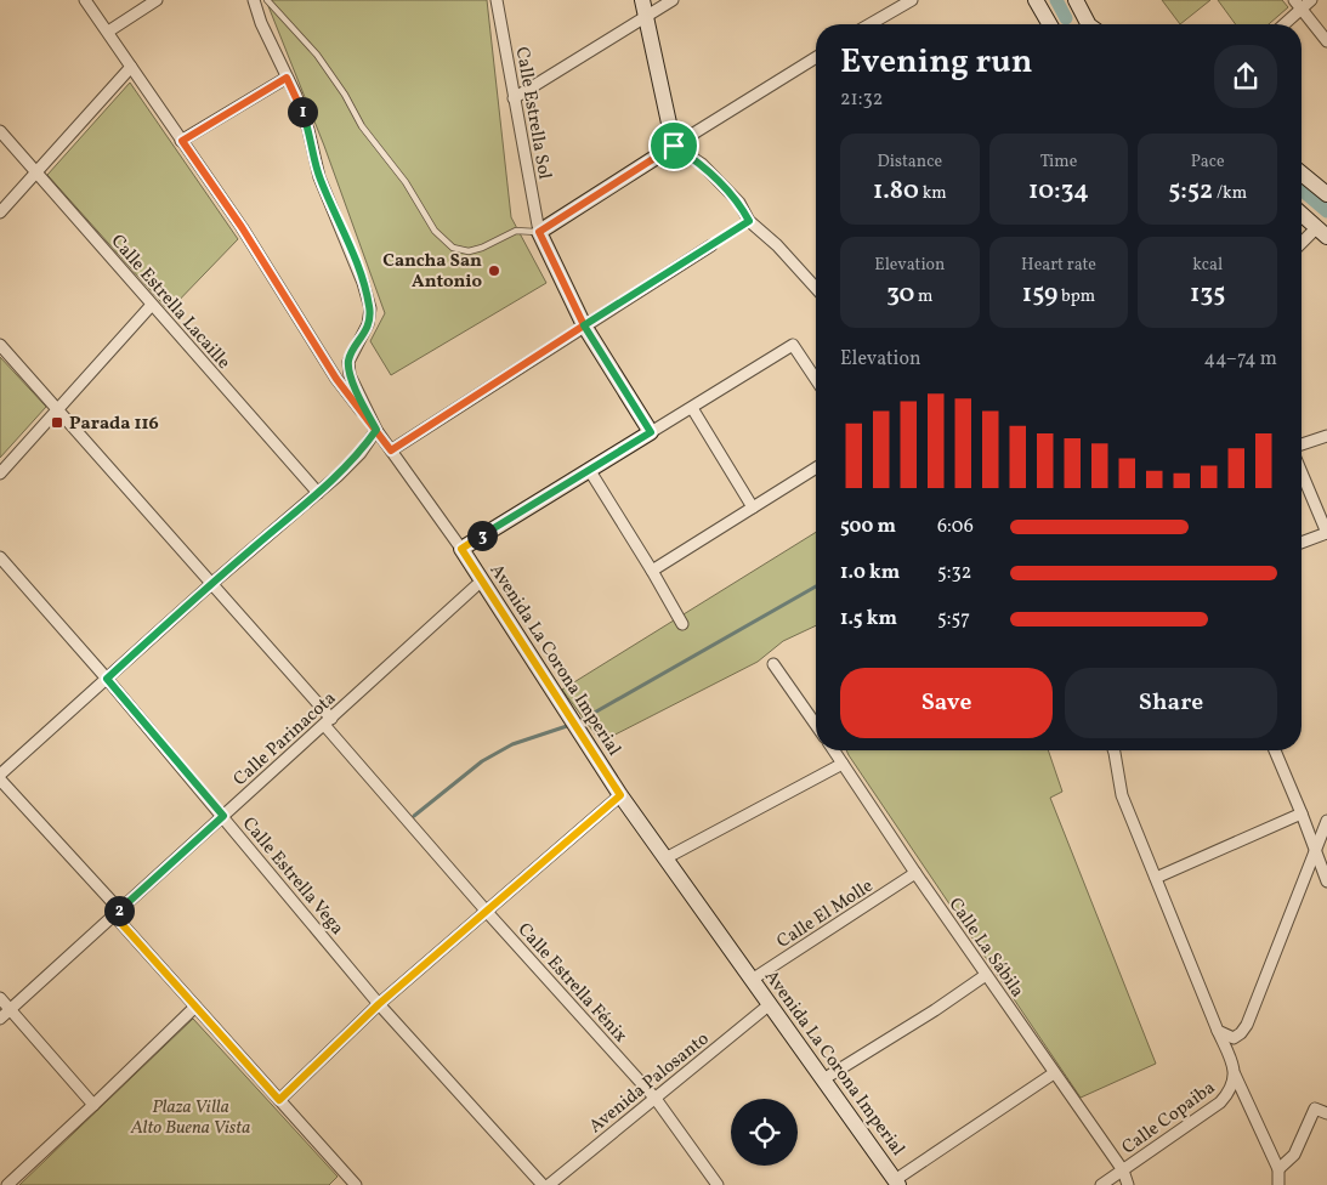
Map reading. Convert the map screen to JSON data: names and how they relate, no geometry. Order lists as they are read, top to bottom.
{
  "streets": {
    "street": [
      "Calle Estrella Sol",
      "Calle Estrella Lacaille",
      "Avenida La Corona Imperial",
      "Calle Parinacota",
      "Calle Estrella Vega",
      "Calle El Molle",
      "Calle La Sábila",
      "Calle Estrella Fénix",
      "Avenida Palosanto",
      "Calle Copaiba"
    ]
  },
  "crossings": [
    ["Avenida La Corona Imperial", "Calle Parinacota"],
    ["Avenida La Corona Imperial", "Calle El Molle"],
    ["Avenida La Corona Imperial", "Avenida Palosanto"],
    ["Calle Parinacota", "Calle Estrella Vega"],
    ["Calle Parinacota", "Calle Estrella Fénix"],
    ["Calle El Molle", "Calle La Sábila"],
    ["Calle La Sábila", "Calle Copaiba"],
    ["Calle Estrella Fénix", "Avenida Palosanto"]
  ],
  "parks": ["Plaza Villa Alto Buena Vista"],
  "places": {
    "other": ["Cancha San Antonio"],
    "transit": ["Parada 116"]
  },
  "page": {
    "heading": ["Evening run", "21:32"],
    "pins": ["1", "3", "2"],
    "stats": [
      ["Distance", "1.80 km"],
      ["Time", "10:34"],
      ["Pace", "5:52 /km"],
      ["Elevation", "30 m"],
      ["Heart rate", "159 bpm"],
      ["kcal", "135"]
    ],
    "chart": ["Elevation", "44–74 m"],
    "list": [
      {
        "name": "500 m",
        "note": "6:06"
      },
      {
        "name": "1.0 km",
        "note": "5:32"
      },
      {
        "name": "1.5 km",
        "note": "5:57"
      }
    ],
    "buttons": ["Save", "Share"]
  }
}
